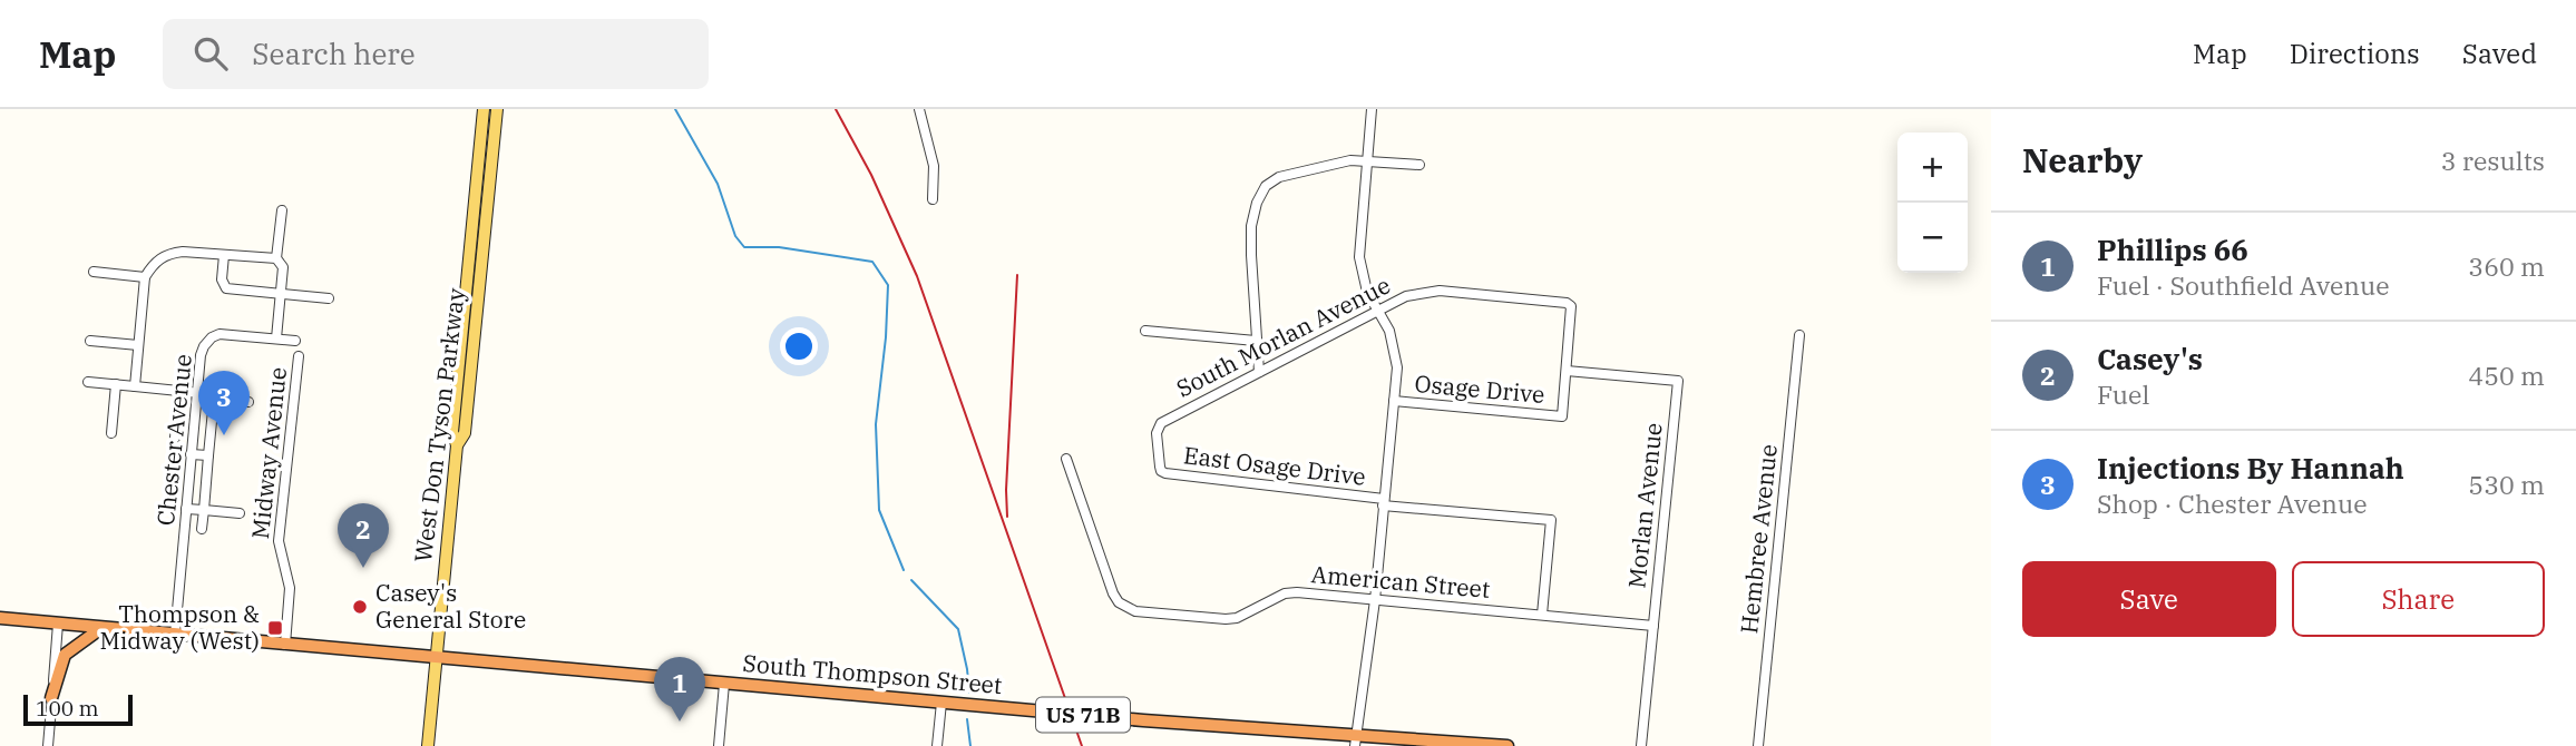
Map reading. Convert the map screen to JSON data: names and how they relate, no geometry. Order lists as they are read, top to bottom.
{
  "streets": {
    "highway": ["South Thompson Street", "US 71B"],
    "main road": ["West Don Tyson Parkway"],
    "street": [
      "South Morlan Avenue",
      "Osage Drive",
      "Chester Avenue",
      "Midway Avenue",
      "East Osage Drive",
      "Morlan Avenue",
      "Hembree Avenue",
      "American Street"
    ]
  },
  "crossings": [
    ["South Morlan Avenue", "Osage Drive"],
    ["South Morlan Avenue", "East Osage Drive"],
    ["South Morlan Avenue", "Morlan Avenue"],
    ["Osage Drive", "Morlan Avenue"],
    ["West Don Tyson Parkway", "South Thompson Street"],
    ["Chester Avenue", "South Thompson Street"],
    ["Midway Avenue", "South Thompson Street"],
    ["East Osage Drive", "American Street"],
    ["Morlan Avenue", "American Street"]
  ],
  "places": {
    "other": ["Casey's General Store"],
    "transit": ["Thompson & Midway (West)"]
  },
  "scale_bar": "100 m",
  "page": {
    "header": "Map",
    "search": "Search here",
    "nav": ["Map", "Directions", "Saved"],
    "heading": ["Nearby", "3 results"],
    "map_buttons": ["+", "−"],
    "list": [
      {
        "mark": "1",
        "name": "Phillips 66",
        "note": "Fuel · Southfield Avenue",
        "value": "360 m"
      },
      {
        "mark": "2",
        "name": "Casey's",
        "note": "Fuel",
        "value": "450 m"
      },
      {
        "mark": "3",
        "name": "Injections By Hannah",
        "note": "Shop · Chester Avenue",
        "value": "530 m"
      }
    ],
    "pins": ["3", "2", "1"],
    "buttons": ["Save", "Share"],
    "scale": "100 m"
  }
}
